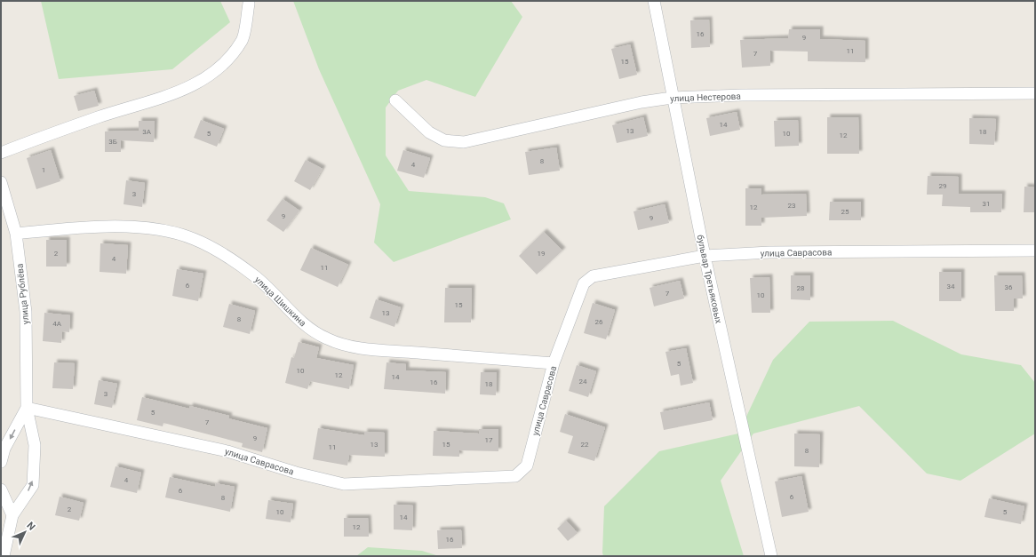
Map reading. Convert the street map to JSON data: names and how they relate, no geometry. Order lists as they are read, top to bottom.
{
  "streets": {
    "street": [
      "улица Нестерова",
      "улица Саврасова",
      "бульвар Третьяковых",
      "улица Рублёва",
      "улица Шишкина"
    ]
  },
  "crossings": [
    ["улица Нестерова", "бульвар Третьяковых"],
    ["улица Саврасова", "бульвар Третьяковых"],
    ["улица Саврасова", "улица Рублёва"],
    ["улица Саврасова", "улица Шишкина"],
    ["улица Рублёва", "улица Шишкина"]
  ],
  "house_numbers": [
    "16",
    "9",
    "11",
    "7",
    "15",
    "14",
    "13",
    "3А",
    "18",
    "5",
    "10",
    "12",
    "3Б",
    "8",
    "4",
    "1",
    "29",
    "3",
    "31",
    "23",
    "12",
    "25",
    "9",
    "9",
    "2",
    "19",
    "4",
    "11",
    "6",
    "34",
    "36",
    "28",
    "7",
    "10",
    "15",
    "13",
    "8",
    "26",
    "4А",
    "5",
    "10",
    "12",
    "14",
    "24",
    "16",
    "18",
    "3",
    "5",
    "7",
    "9",
    "17",
    "13",
    "15",
    "22",
    "11",
    "8",
    "4",
    "6",
    "6",
    "8",
    "2",
    "10",
    "5",
    "14",
    "12",
    "16"
  ],
  "north": "top right"
}
